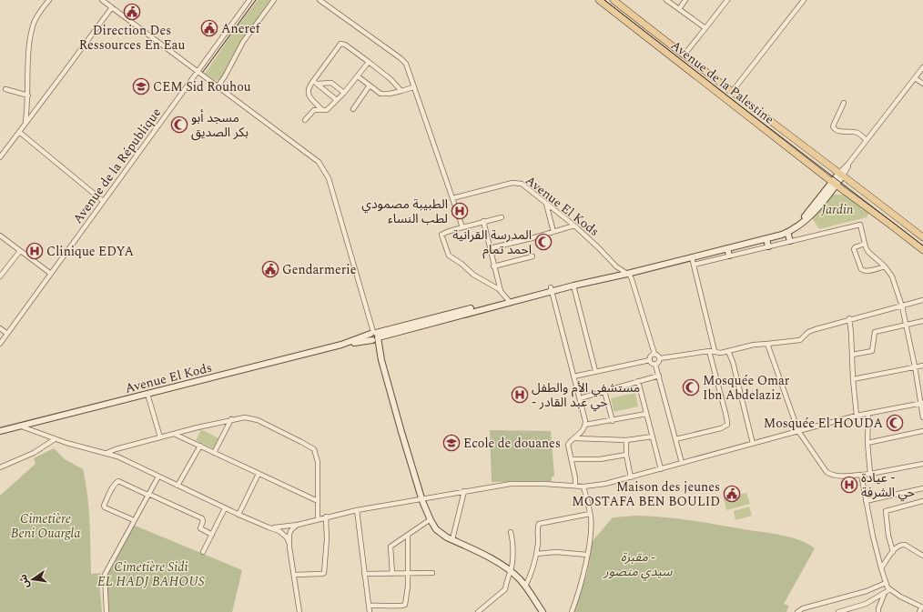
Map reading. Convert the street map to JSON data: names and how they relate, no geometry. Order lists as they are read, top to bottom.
{
  "streets": {
    "main road": ["Avenue de la Palestine", "Avenue El Kods"],
    "street": ["Avenue de la République"]
  },
  "parks": [
    "Jardin",
    "Cimetière Beni Ouargla",
    "مقبرة - سيدي منصور",
    "Cimetière Sidi EL HADJ BAHOUS"
  ],
  "places": {
    "public building": [
      "Direction Des Ressources En Eau",
      "Aneref",
      "Gendarmerie",
      "Maison des jeunes MOSTAFA BEN BOULID"
    ],
    "school or university": ["CEM Sid Rouhou", "Ecole de douanes"],
    "mosque": [
      "مسجد أبو بكر الصديق",
      "المدرسة القرانية احمد تمام",
      "Mosquée Omar Ibn Abdelaziz",
      "Mosquée El HOUDA"
    ],
    "hospital": [
      "الطبيبة مصمودي لطب النساء",
      "Clinique EDYA",
      "مستشفي الأم والطفل - حي عبد القادر",
      "عيادة - حي الشرفة"
    ]
  },
  "north": "left"
}
